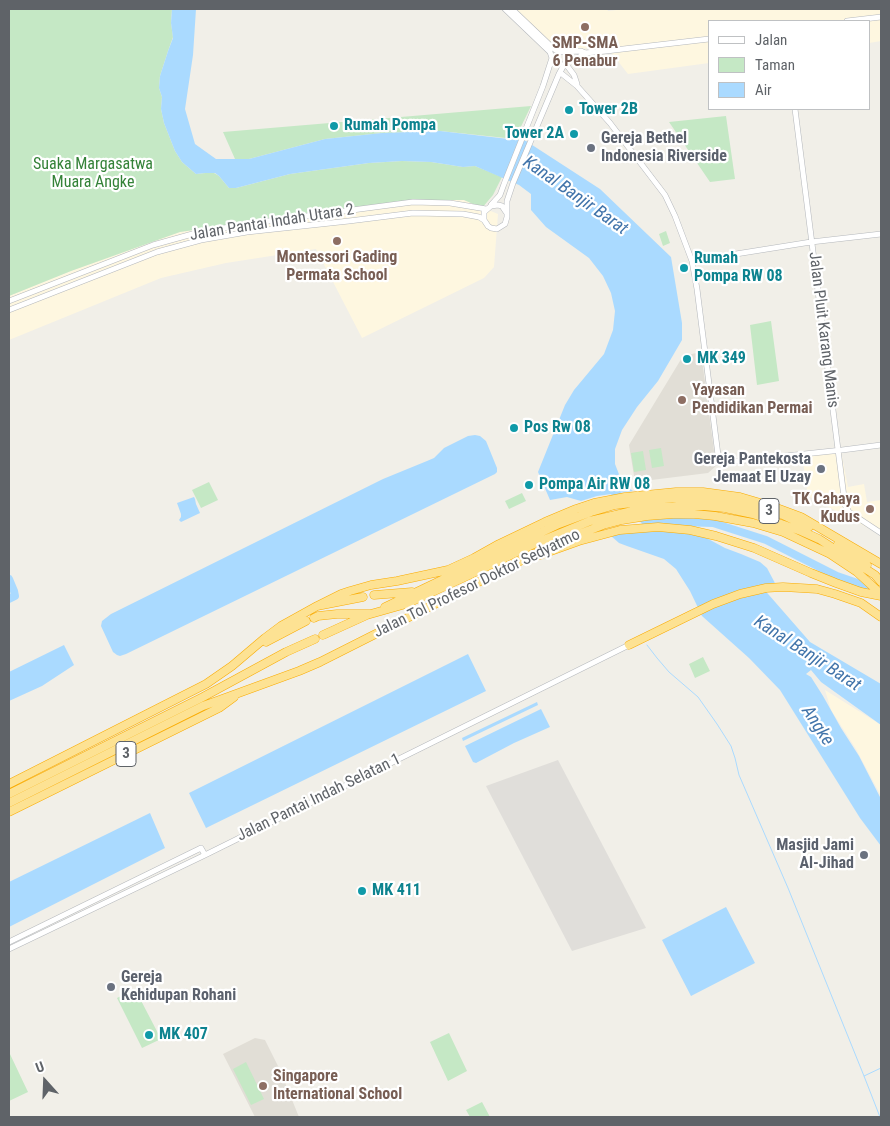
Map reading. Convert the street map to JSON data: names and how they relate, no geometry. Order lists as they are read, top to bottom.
{
  "streets": {
    "highway": ["3", "Jalan Tol Profesor Doktor Sedyatmo"],
    "street": ["Jalan Pantai Indah Utara 2", "Jalan Pluit Karang Manis", "Jalan Pantai Indah Selatan 1"]
  },
  "water": ["Kanal Banjir Barat", "Angke"],
  "parks": ["Suaka Margasatwa Muara Angke"],
  "places": [
    "SMP-SMA 6 Penabur",
    "Tower 2B",
    "Rumah Pompa",
    "Tower 2A",
    "Gereja Bethel Indonesia Riverside",
    "Montessori Gading Permata School",
    "Rumah Pompa RW 08",
    "MK 349",
    "Yayasan Pendidikan Permai",
    "Pos Rw 08",
    "Gereja Pantekosta Jemaat El Uzay",
    "Pompa Air RW 08",
    "TK Cahaya Kudus",
    "Masjid Jami Al-Jihad",
    "MK 411",
    "Gereja Kehidupan Rohani",
    "MK 407",
    "Singapore International School"
  ],
  "legend": ["Jalan", "Taman", "Air"],
  "north": "top"
}
